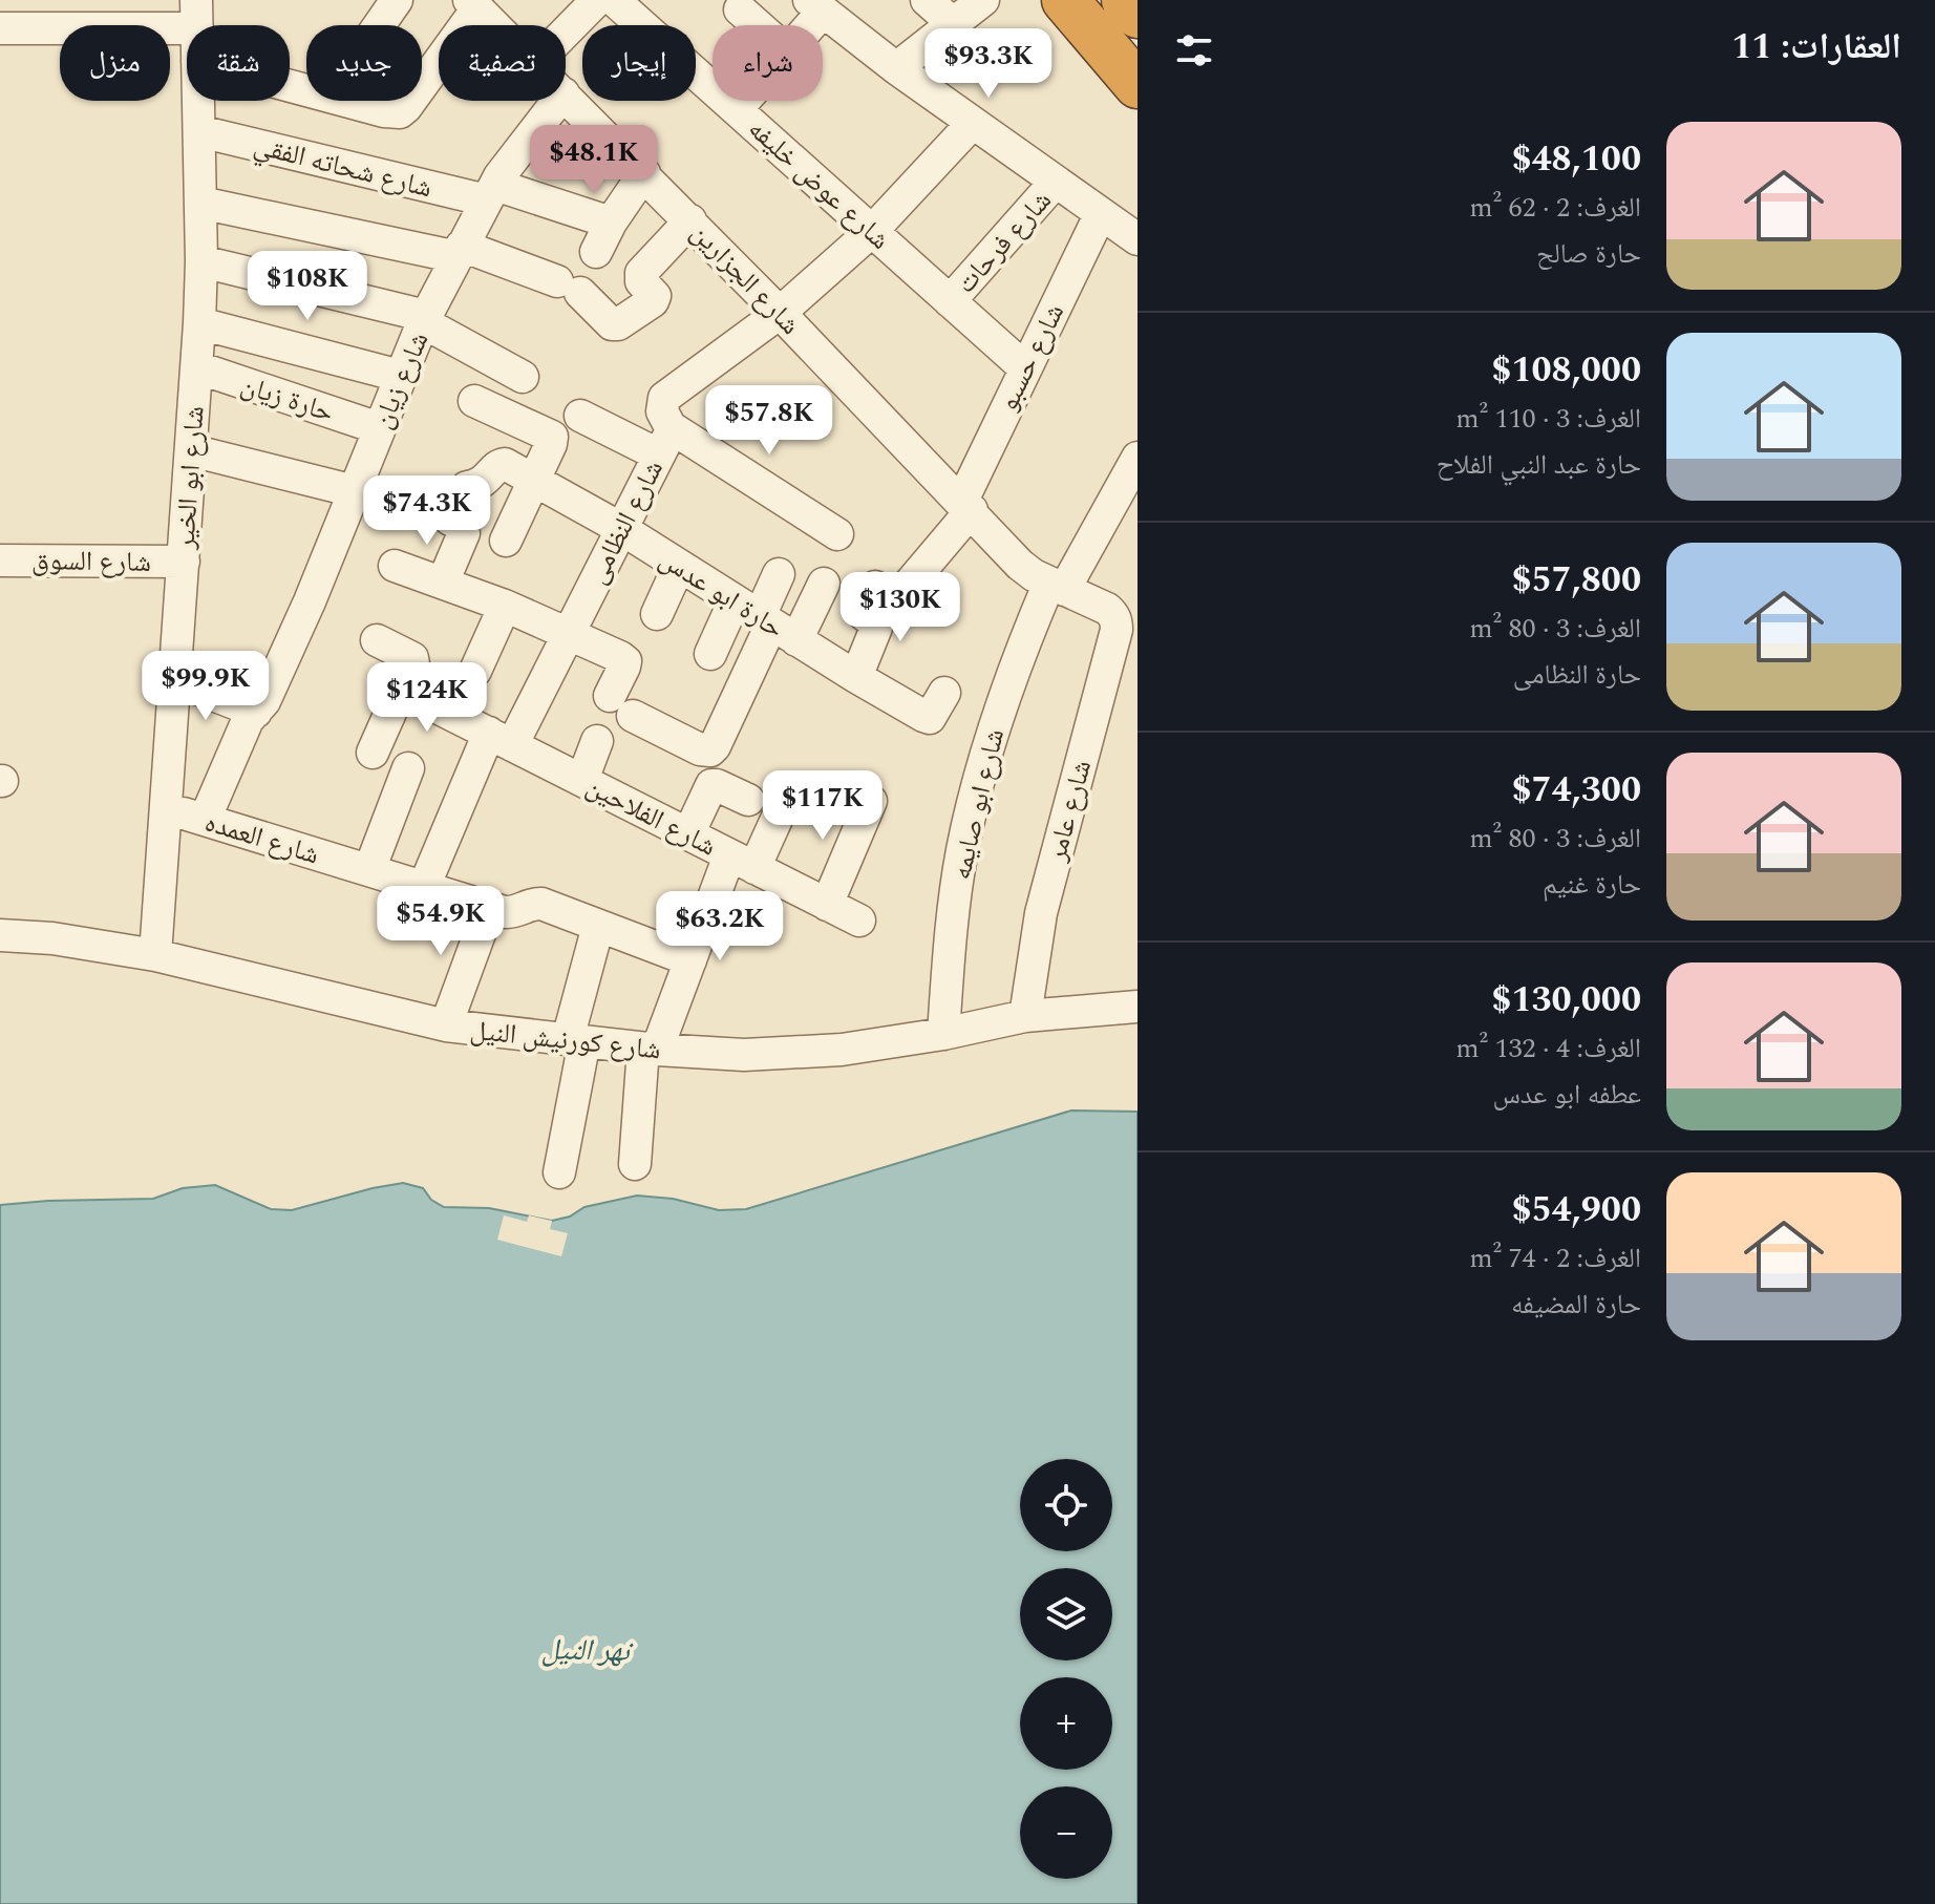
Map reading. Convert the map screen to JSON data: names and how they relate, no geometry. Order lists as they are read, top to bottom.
{
  "streets": {
    "street": [
      "شارع شحاته الفقي",
      "شارع عوض خليفه",
      "شارع فرحات",
      "شارع الجزارين",
      "شارع حسبو",
      "شارع زيان",
      "حارة زيان",
      "شارع ابو الخير",
      "شارع النظامى",
      "شارع السوق",
      "حارة ابو عدس",
      "شارع ابو صايمه",
      "شارع عامر",
      "شارع الفلاحين",
      "شارع العمده",
      "شارع كورنيش النيل"
    ]
  },
  "crossings": [
    ["شارع شحاته الفقي", "شارع زيان"],
    ["شارع شحاته الفقي", "شارع ابو الخير"],
    ["شارع عوض خليفه", "شارع فرحات"],
    ["شارع عوض خليفه", "شارع حسبو"],
    ["شارع عوض خليفه", "شارع النظامى"],
    ["شارع الجزارين", "شارع حسبو"],
    ["شارع الجزارين", "شارع النظامى"],
    ["شارع الجزارين", "شارع ابو صايمه"],
    ["شارع الجزارين", "شارع عامر"],
    ["شارع زيان", "حارة زيان"],
    ["شارع زيان", "شارع العمده"],
    ["حارة زيان", "شارع ابو الخير"],
    ["شارع ابو الخير", "شارع السوق"],
    ["شارع ابو الخير", "شارع العمده"],
    ["شارع ابو الخير", "شارع كورنيش النيل"],
    ["شارع النظامى", "حارة ابو عدس"],
    ["شارع النظامى", "شارع الفلاحين"],
    ["شارع النظامى", "شارع العمده"],
    ["شارع ابو صايمه", "شارع كورنيش النيل"],
    ["شارع عامر", "شارع كورنيش النيل"]
  ],
  "water": ["نهر النيل"],
  "page": {
    "heading": "العقارات: 11",
    "chip": [
      "شراء",
      "إيجار",
      "تصفية",
      "جديد",
      "شقة",
      "منزل"
    ],
    "price": [
      "$93.3K",
      "$48.1K",
      "$108K",
      "$57.8K",
      "$74.3K",
      "$130K",
      "$99.9K",
      "$124K",
      "$117K",
      "$54.9K",
      "$63.2K"
    ],
    "list": [
      {
        "name": "$48,100",
        "note": "الغرف: 2 · 62 m² · حارة صالح"
      },
      {
        "name": "$108,000",
        "note": "الغرف: 3 · 110 m² · حارة عبد النبي الفلاح"
      },
      {
        "name": "$57,800",
        "note": "الغرف: 3 · 80 m² · حارة النظامى"
      },
      {
        "name": "$74,300",
        "note": "الغرف: 3 · 80 m² · حارة غنيم"
      },
      {
        "name": "$130,000",
        "note": "الغرف: 4 · 132 m² · عطفه ابو عدس"
      },
      {
        "name": "$54,900",
        "note": "الغرف: 2 · 74 m² · حارة المضيفه"
      }
    ],
    "map_buttons": ["+", "−"]
  }
}
